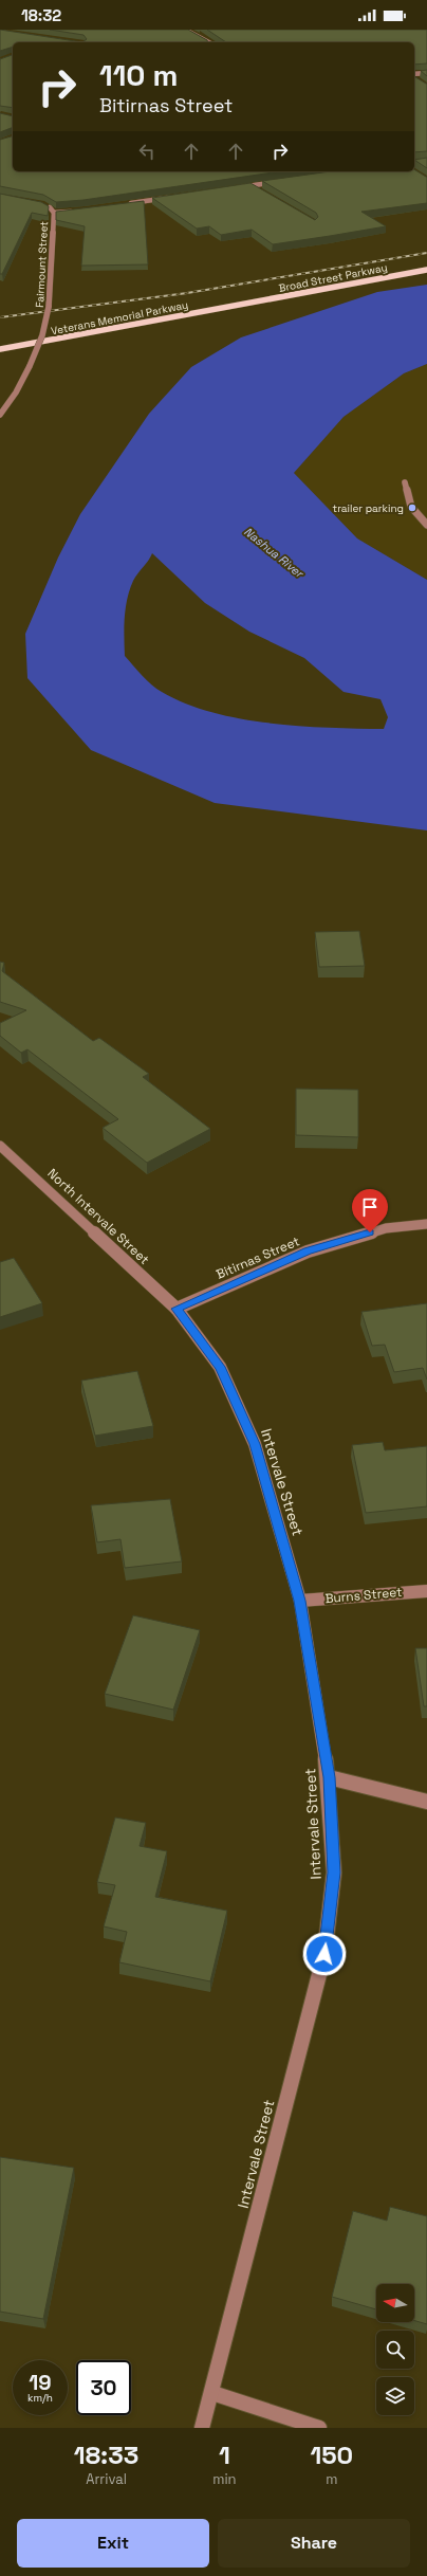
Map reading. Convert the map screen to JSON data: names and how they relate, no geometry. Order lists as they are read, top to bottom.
{
  "streets": {
    "main road": ["Broad Street Parkway", "Veterans Memorial Parkway"],
    "street": [
      "Fairmount Street",
      "North Intervale Street",
      "Bitirnas Street",
      "Intervale Street",
      "Burns Street"
    ]
  },
  "crossings": [
    ["Broad Street Parkway", "Veterans Memorial Parkway"],
    ["North Intervale Street", "Bitirnas Street"],
    ["North Intervale Street", "Intervale Street"],
    ["Bitirnas Street", "Intervale Street"],
    ["Intervale Street", "Burns Street"]
  ],
  "water": ["Nashua River"],
  "places": ["trailer parking"],
  "north": "left",
  "page": {
    "status": "18:32",
    "turn": ["110 m", "Bitirnas Street"],
    "speed": "19 km/h",
    "limit": "30",
    "eta": [
      "18:33",
      "Arrival",
      "1",
      "min",
      "150",
      "m"
    ],
    "buttons": ["Exit", "Share"]
  }
}
